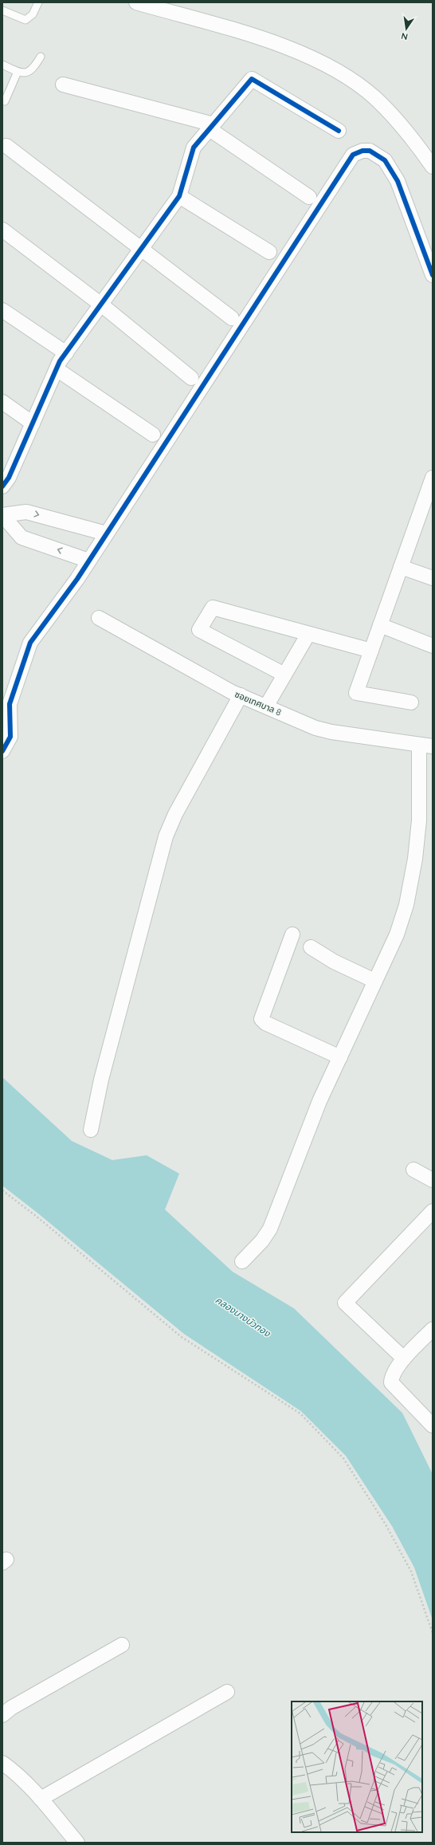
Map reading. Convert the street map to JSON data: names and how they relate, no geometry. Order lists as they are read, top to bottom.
{
  "streets": {
    "street": ["ซอยเทศบาล 8"]
  },
  "water": ["คลองบางบัวทอง"],
  "north": "bottom"
}
